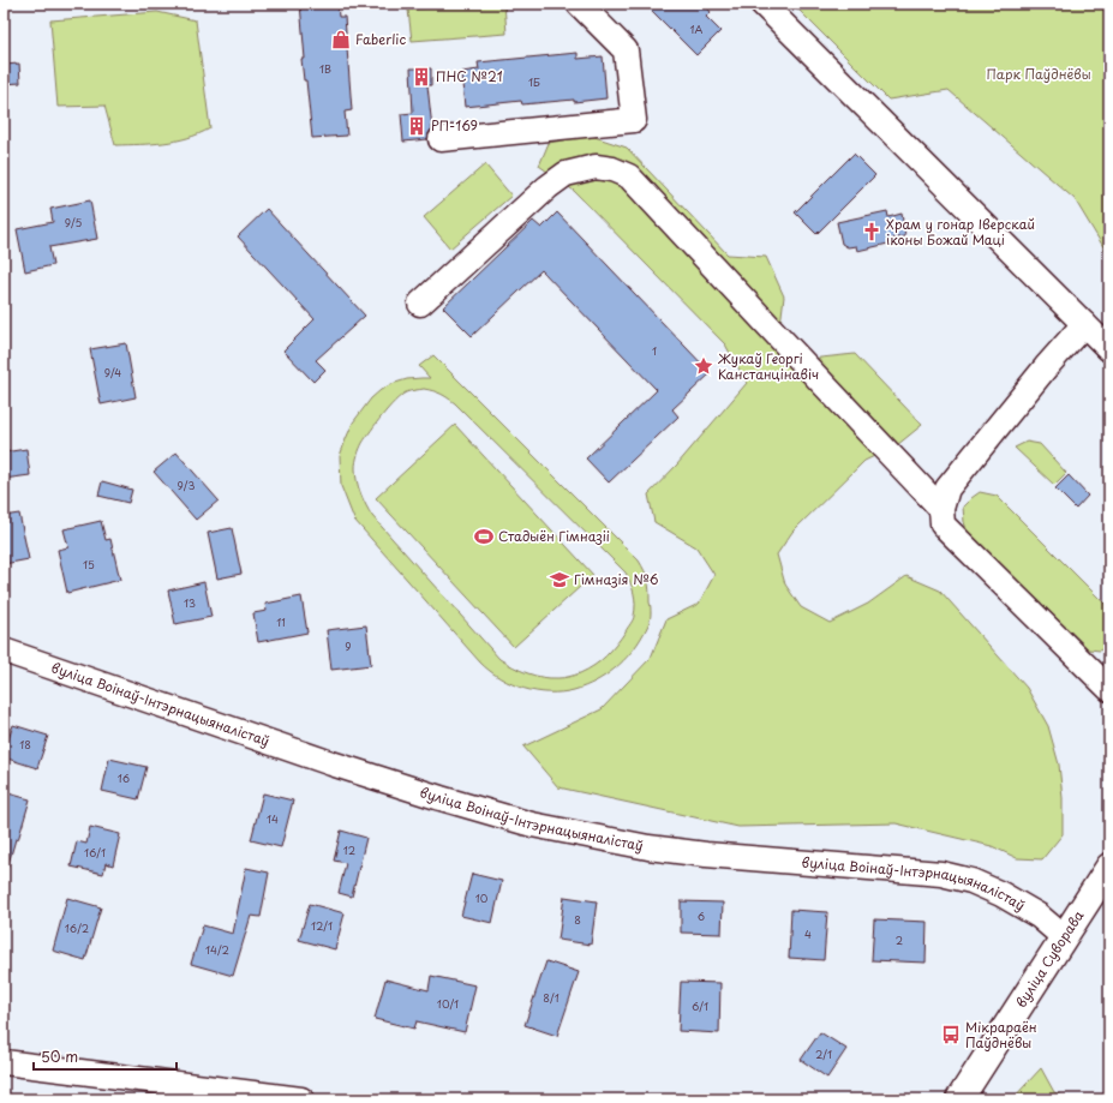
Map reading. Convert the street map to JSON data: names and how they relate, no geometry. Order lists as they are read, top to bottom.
{
  "streets": {
    "main road": ["вуліца Суворава"],
    "street": ["вуліца Воінаў-Інтэрнацыяналістаў"]
  },
  "crossings": [
    ["вуліца Воінаў-Інтэрнацыяналістаў", "вуліца Суворава"]
  ],
  "parks": ["Парк Паўднёвы"],
  "places": {
    "shop": ["Faberlic"],
    "building": ["ПНС №21", "РП-169"],
    "church": ["Храм у гонар Іверскай іконы Божай Маці"],
    "place": ["Жукаў Георгі Канстанцінавіч"],
    "sports": ["Стадыён Гімназіі"],
    "school or university": ["Гімназія №6"],
    "bus stop": ["Мікрараён Паўднёвы"]
  },
  "house_numbers": [
    "1А",
    "1В",
    "1Б",
    "9/5",
    "1",
    "9/4",
    "9/3",
    "15",
    "13",
    "11",
    "9",
    "18",
    "16",
    "14",
    "12",
    "16/1",
    "10",
    "6",
    "8",
    "12/1",
    "16/2",
    "4",
    "2",
    "14/2",
    "8/1",
    "10/1",
    "6/1",
    "2/1"
  ],
  "scale_bar": "50 m"
}
